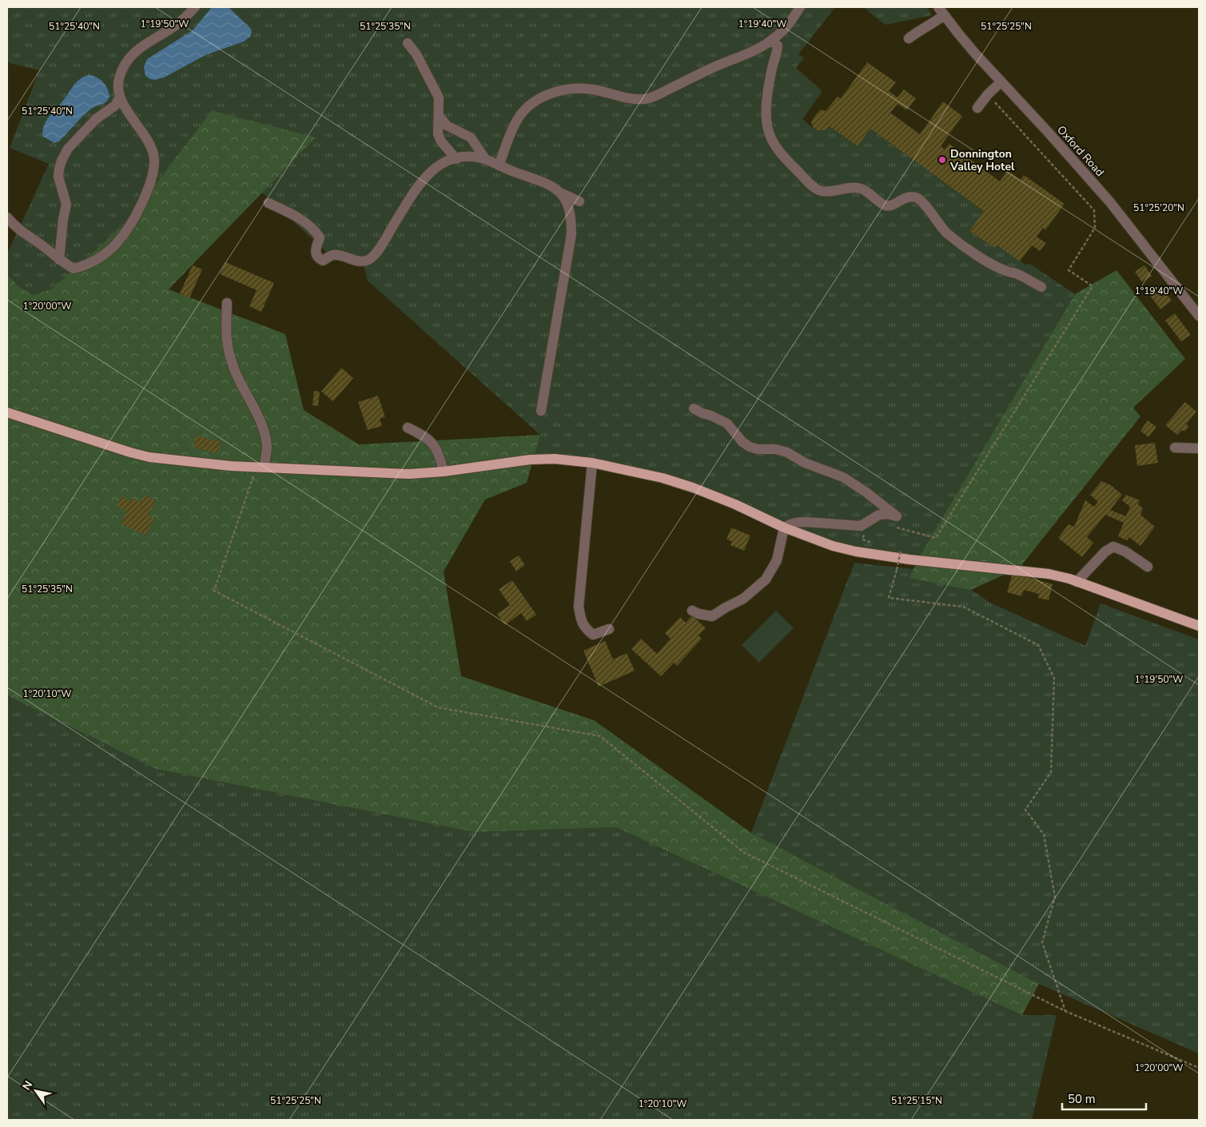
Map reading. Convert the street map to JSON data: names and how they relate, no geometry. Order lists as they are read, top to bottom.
{
  "streets": {
    "street": ["Oxford Road"]
  },
  "places": ["Donnington Valley Hotel"],
  "scale_bar": "50 m",
  "north": "top left",
  "coordinates": [
    "1°19'50\"W",
    "1°19'40\"W",
    "51°25'40\"N",
    "51°25'35\"N",
    "51°25'25\"N",
    "51°25'20\"N",
    "1°20'00\"W",
    "1°20'10\"W",
    "51°25'15\"N"
  ]
}
